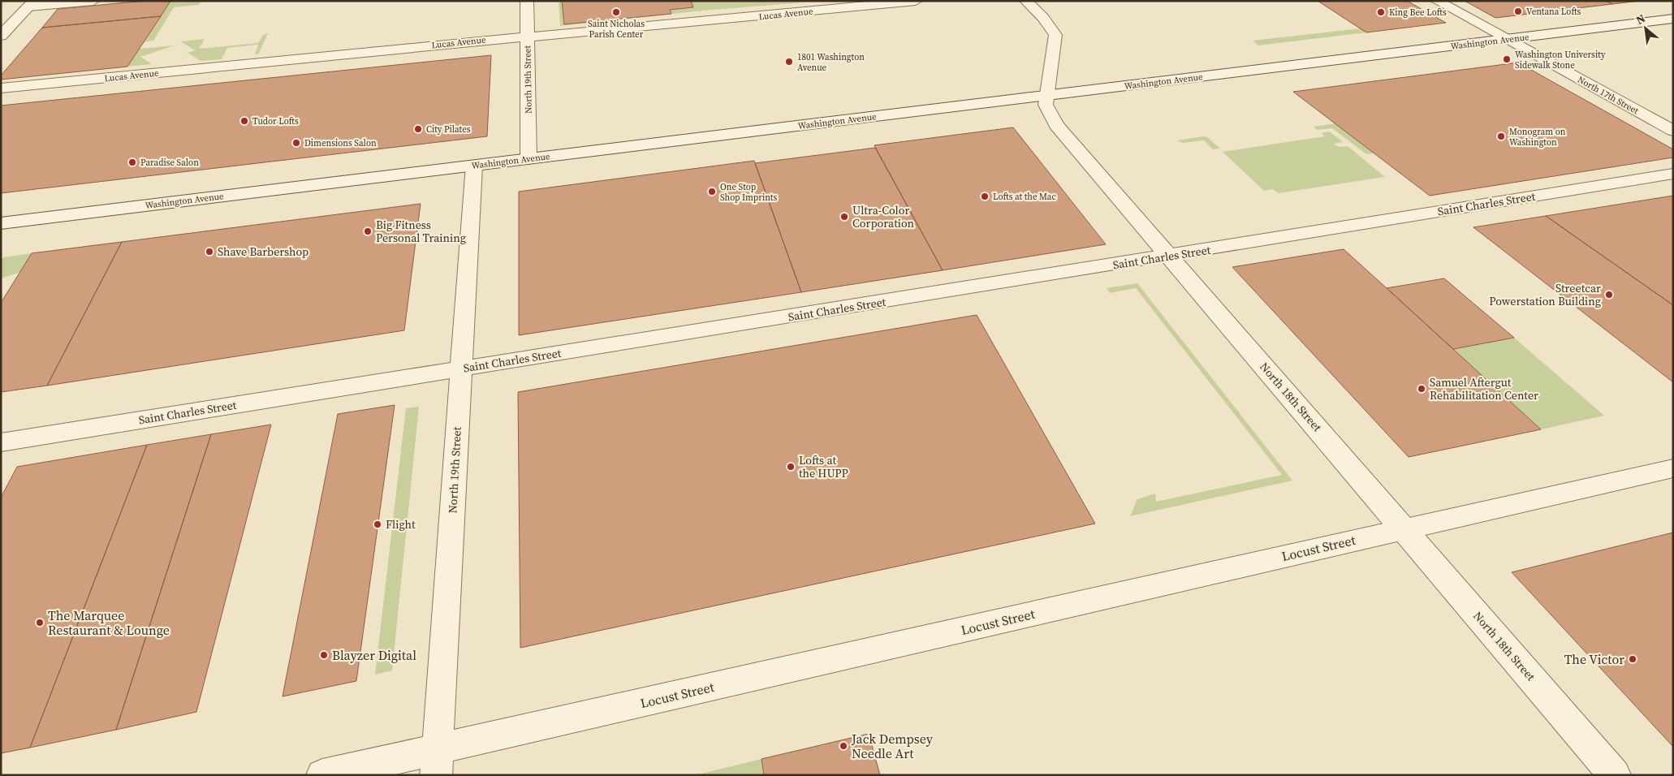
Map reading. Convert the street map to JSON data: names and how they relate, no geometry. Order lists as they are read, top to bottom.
{
  "streets": {
    "street": [
      "Lucas Avenue",
      "Washington Avenue",
      "North 19th Street",
      "North 17th Street",
      "Saint Charles Street",
      "North 18th Street",
      "Locust Street"
    ]
  },
  "crossings": [
    ["Lucas Avenue", "North 19th Street"],
    ["Washington Avenue", "North 19th Street"],
    ["Washington Avenue", "North 17th Street"],
    ["Washington Avenue", "North 18th Street"],
    ["North 19th Street", "Saint Charles Street"],
    ["North 19th Street", "Locust Street"],
    ["Saint Charles Street", "North 18th Street"],
    ["North 18th Street", "Locust Street"]
  ],
  "places": [
    "Ventana Lofts",
    "Saint Nicholas Parish Center",
    "King Bee Lofts",
    "Washington University Sidewalk Stone",
    "1801 Washington Avenue",
    "Tudor Lofts",
    "City Pilates",
    "Monogram on Washington",
    "Dimensions Salon",
    "Paradise Salon",
    "One Stop Shop Imprints",
    "Lofts at the Mac",
    "Ultra-Color Corporation",
    "Big Fitness Personal Training",
    "Shave Barbershop",
    "Streetcar Powerstation Building",
    "Samuel Aftergut Rehabilitation Center",
    "Lofts at the HUPP",
    "Flight",
    "The Marquee Restaurant & Lounge",
    "Blayzer Digital",
    "The Victor",
    "Jack Dempsey Needle Art"
  ],
  "north": "top left"
}
